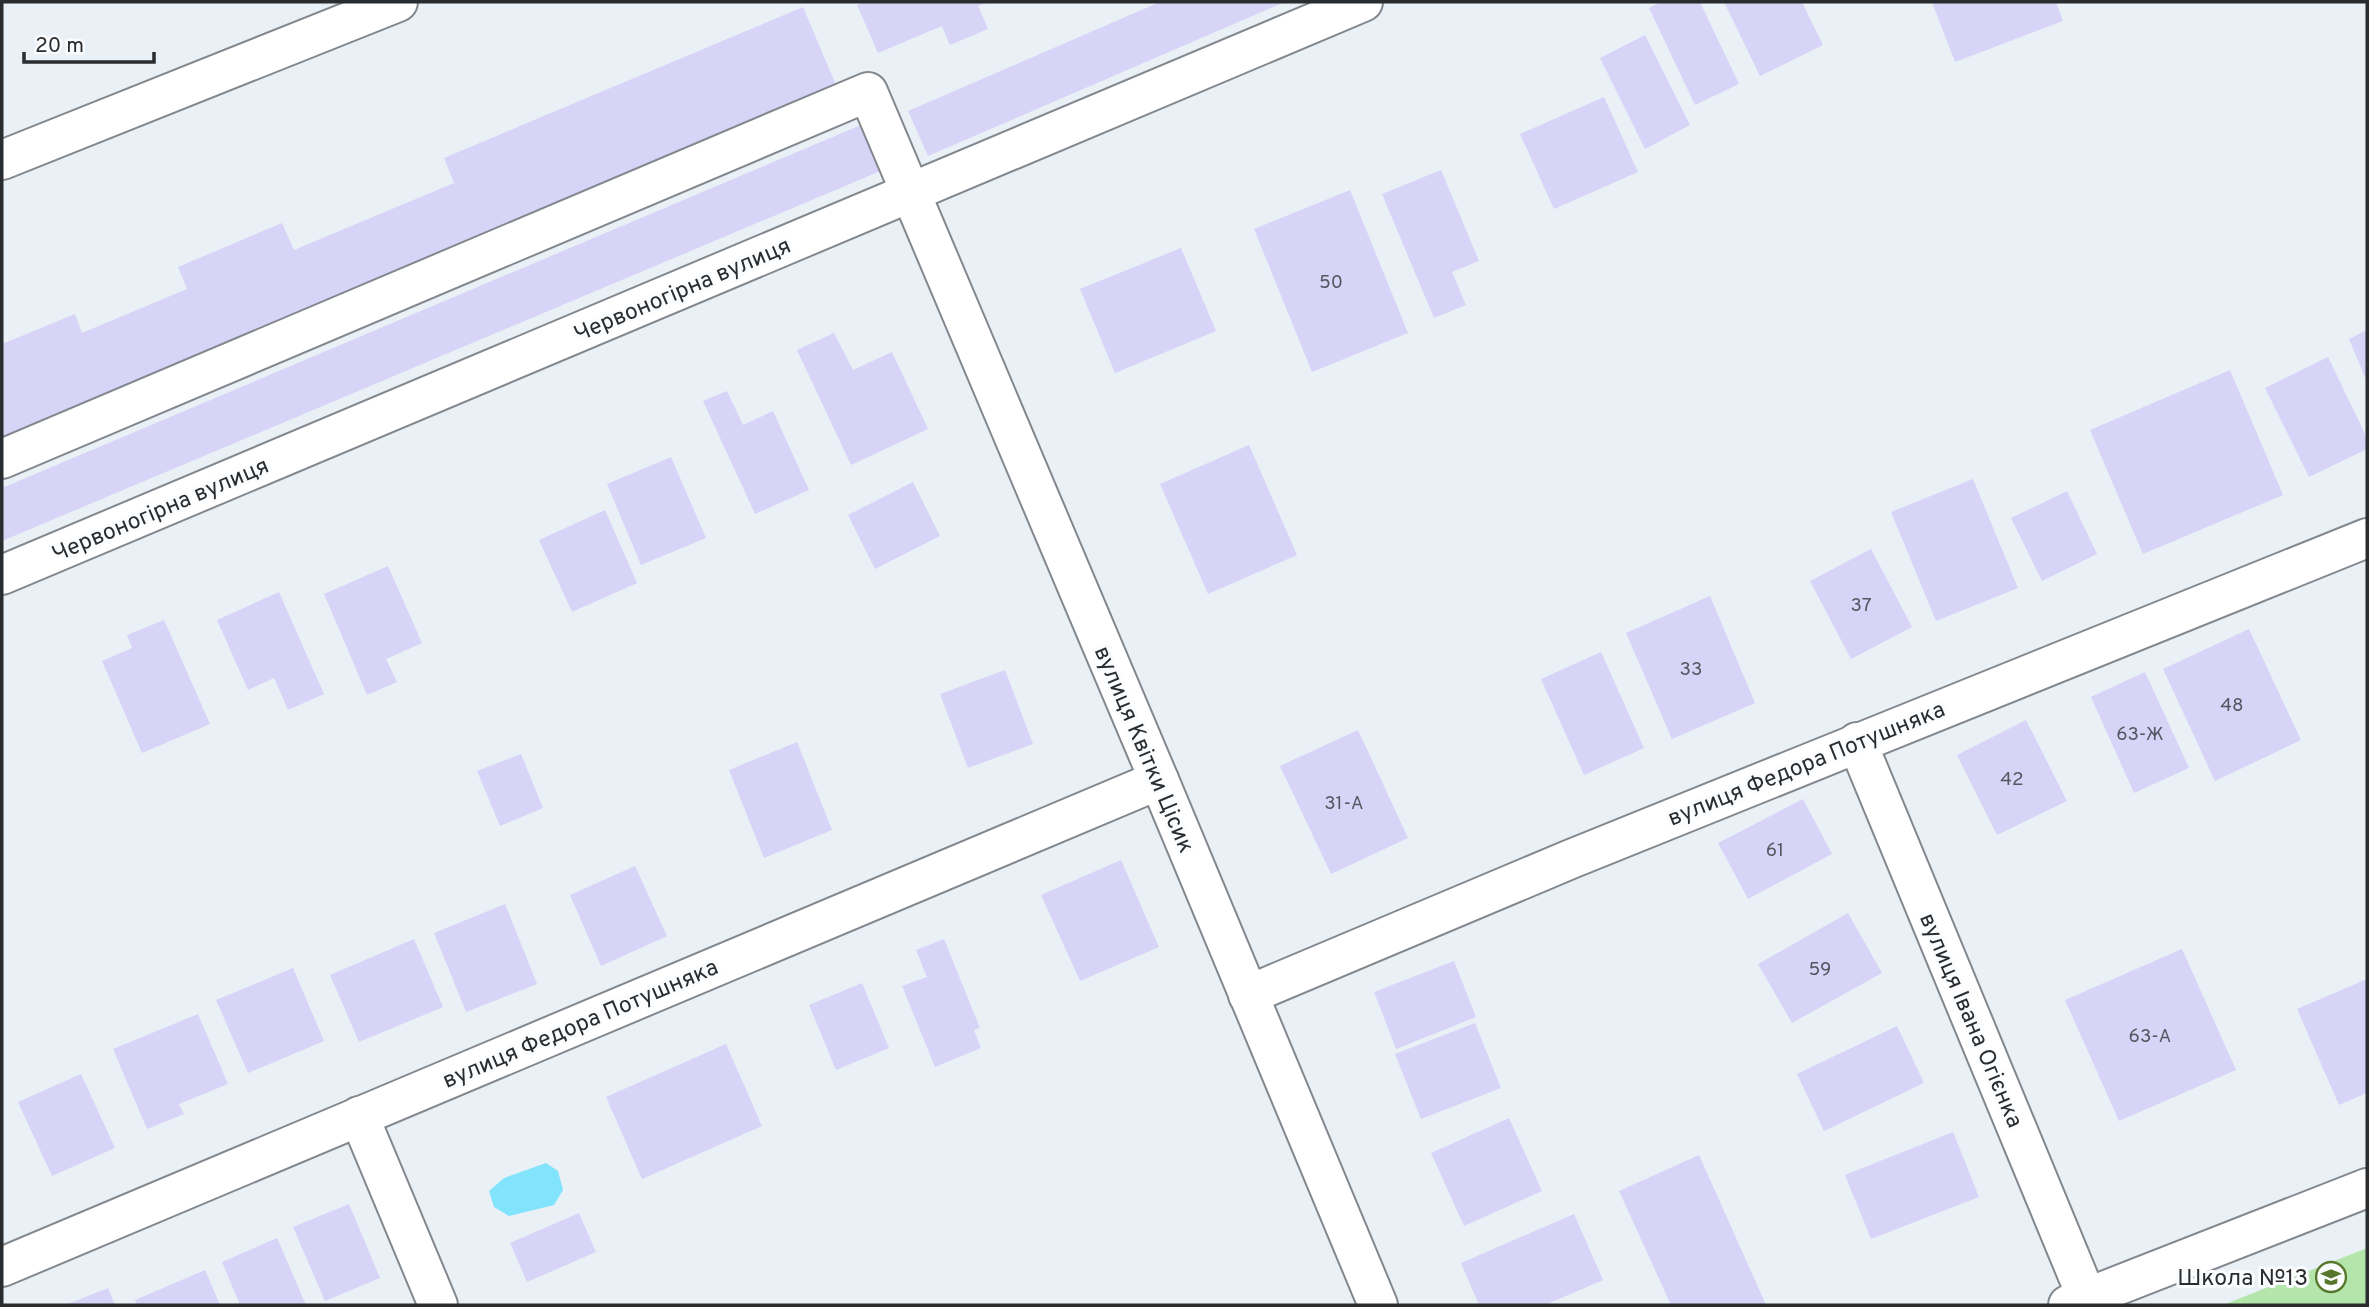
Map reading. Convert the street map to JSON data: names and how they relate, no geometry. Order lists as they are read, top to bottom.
{
  "streets": {
    "street": [
      "Червоногірна вулиця",
      "вулиця Квітки Цісик",
      "вулиця Федора Потушняка",
      "вулиця Івана Огієнка"
    ]
  },
  "crossings": [
    ["Червоногірна вулиця", "вулиця Квітки Цісик"],
    ["вулиця Квітки Цісик", "вулиця Федора Потушняка"],
    ["вулиця Федора Потушняка", "вулиця Івана Огієнка"]
  ],
  "places": {
    "school or university": ["Школа №13"]
  },
  "house_numbers": [
    "50",
    "37",
    "33",
    "48",
    "63-Ж",
    "42",
    "31-А",
    "61",
    "59",
    "63-А"
  ],
  "scale_bar": "20 m"
}
